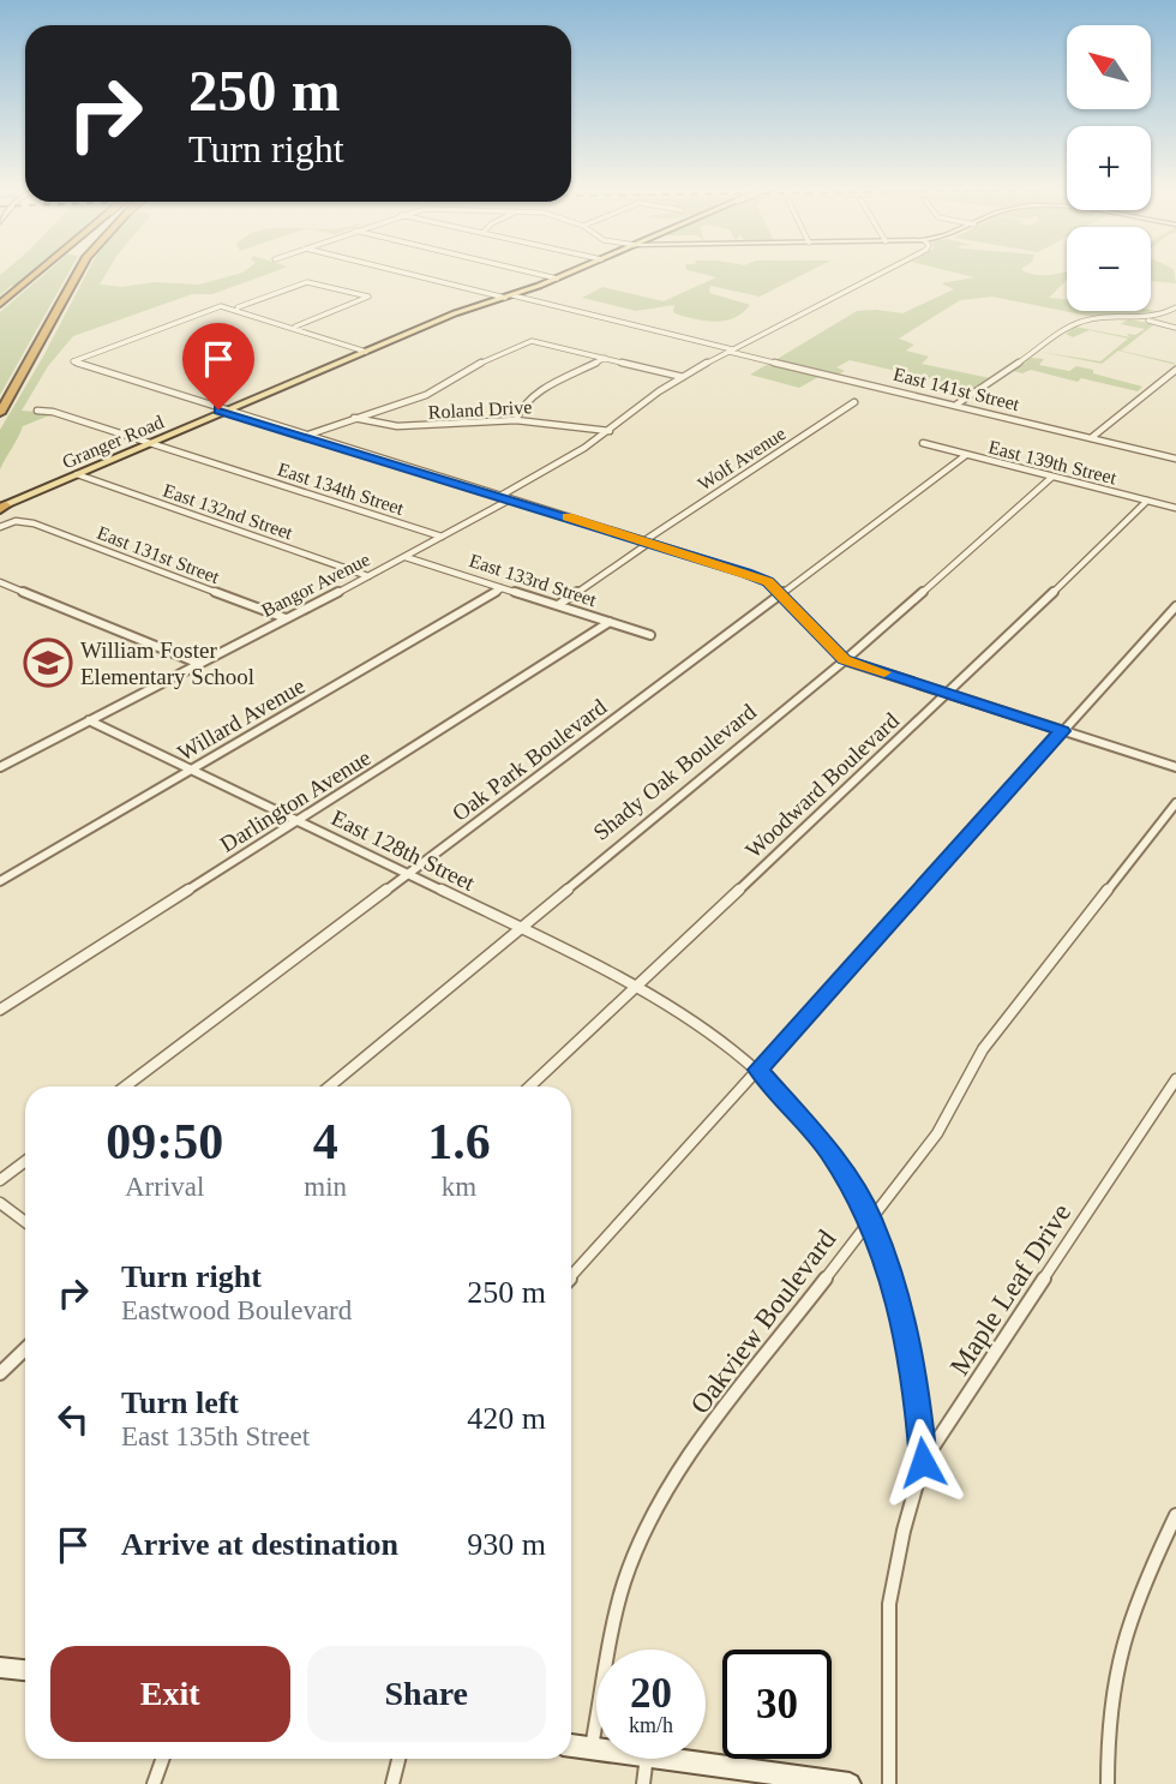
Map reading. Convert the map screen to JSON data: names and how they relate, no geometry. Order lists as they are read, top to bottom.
{
  "streets": {
    "main road": ["Granger Road"],
    "street": [
      "East 141st Street",
      "Roland Drive",
      "Wolf Avenue",
      "East 139th Street",
      "East 134th Street",
      "East 132nd Street",
      "East 131st Street",
      "East 133rd Street",
      "Bangor Avenue",
      "Willard Avenue",
      "Oak Park Boulevard",
      "Shady Oak Boulevard",
      "Woodward Boulevard",
      "Darlington Avenue",
      "East 128th Street",
      "Maple Leaf Drive",
      "Oakview Boulevard"
    ]
  },
  "crossings": [
    ["East 141st Street", "Granger Road"],
    ["Granger Road", "East 134th Street"],
    ["Granger Road", "East 132nd Street"],
    ["Wolf Avenue", "East 133rd Street"],
    ["East 139th Street", "Oak Park Boulevard"],
    ["East 139th Street", "Shady Oak Boulevard"],
    ["East 139th Street", "Woodward Boulevard"],
    ["East 134th Street", "Bangor Avenue"],
    ["East 132nd Street", "Bangor Avenue"],
    ["East 131st Street", "Bangor Avenue"],
    ["East 133rd Street", "Bangor Avenue"],
    ["East 133rd Street", "Willard Avenue"],
    ["East 133rd Street", "Darlington Avenue"],
    ["Bangor Avenue", "East 128th Street"],
    ["Willard Avenue", "East 128th Street"],
    ["Oak Park Boulevard", "East 128th Street"],
    ["Shady Oak Boulevard", "East 128th Street"],
    ["Woodward Boulevard", "East 128th Street"],
    ["Darlington Avenue", "East 128th Street"],
    ["East 128th Street", "Maple Leaf Drive"],
    ["East 128th Street", "Oakview Boulevard"]
  ],
  "places": {
    "school or university": ["William Foster Elementary School"]
  },
  "north": "top left",
  "page": {
    "map_buttons": ["+", "−"],
    "turn": ["250 m", "Turn right"],
    "eta": [
      "09:50",
      "Arrival",
      "4",
      "min",
      "1.6",
      "km"
    ],
    "list": [
      {
        "name": "Turn right",
        "note": "Eastwood Boulevard",
        "value": "250 m"
      },
      {
        "name": "Turn left",
        "note": "East 135th Street",
        "value": "420 m"
      },
      {
        "name": "Arrive at destination",
        "value": "930 m"
      }
    ],
    "buttons": ["Exit", "Share"],
    "speed": "20 km/h",
    "limit": "30"
  }
}
